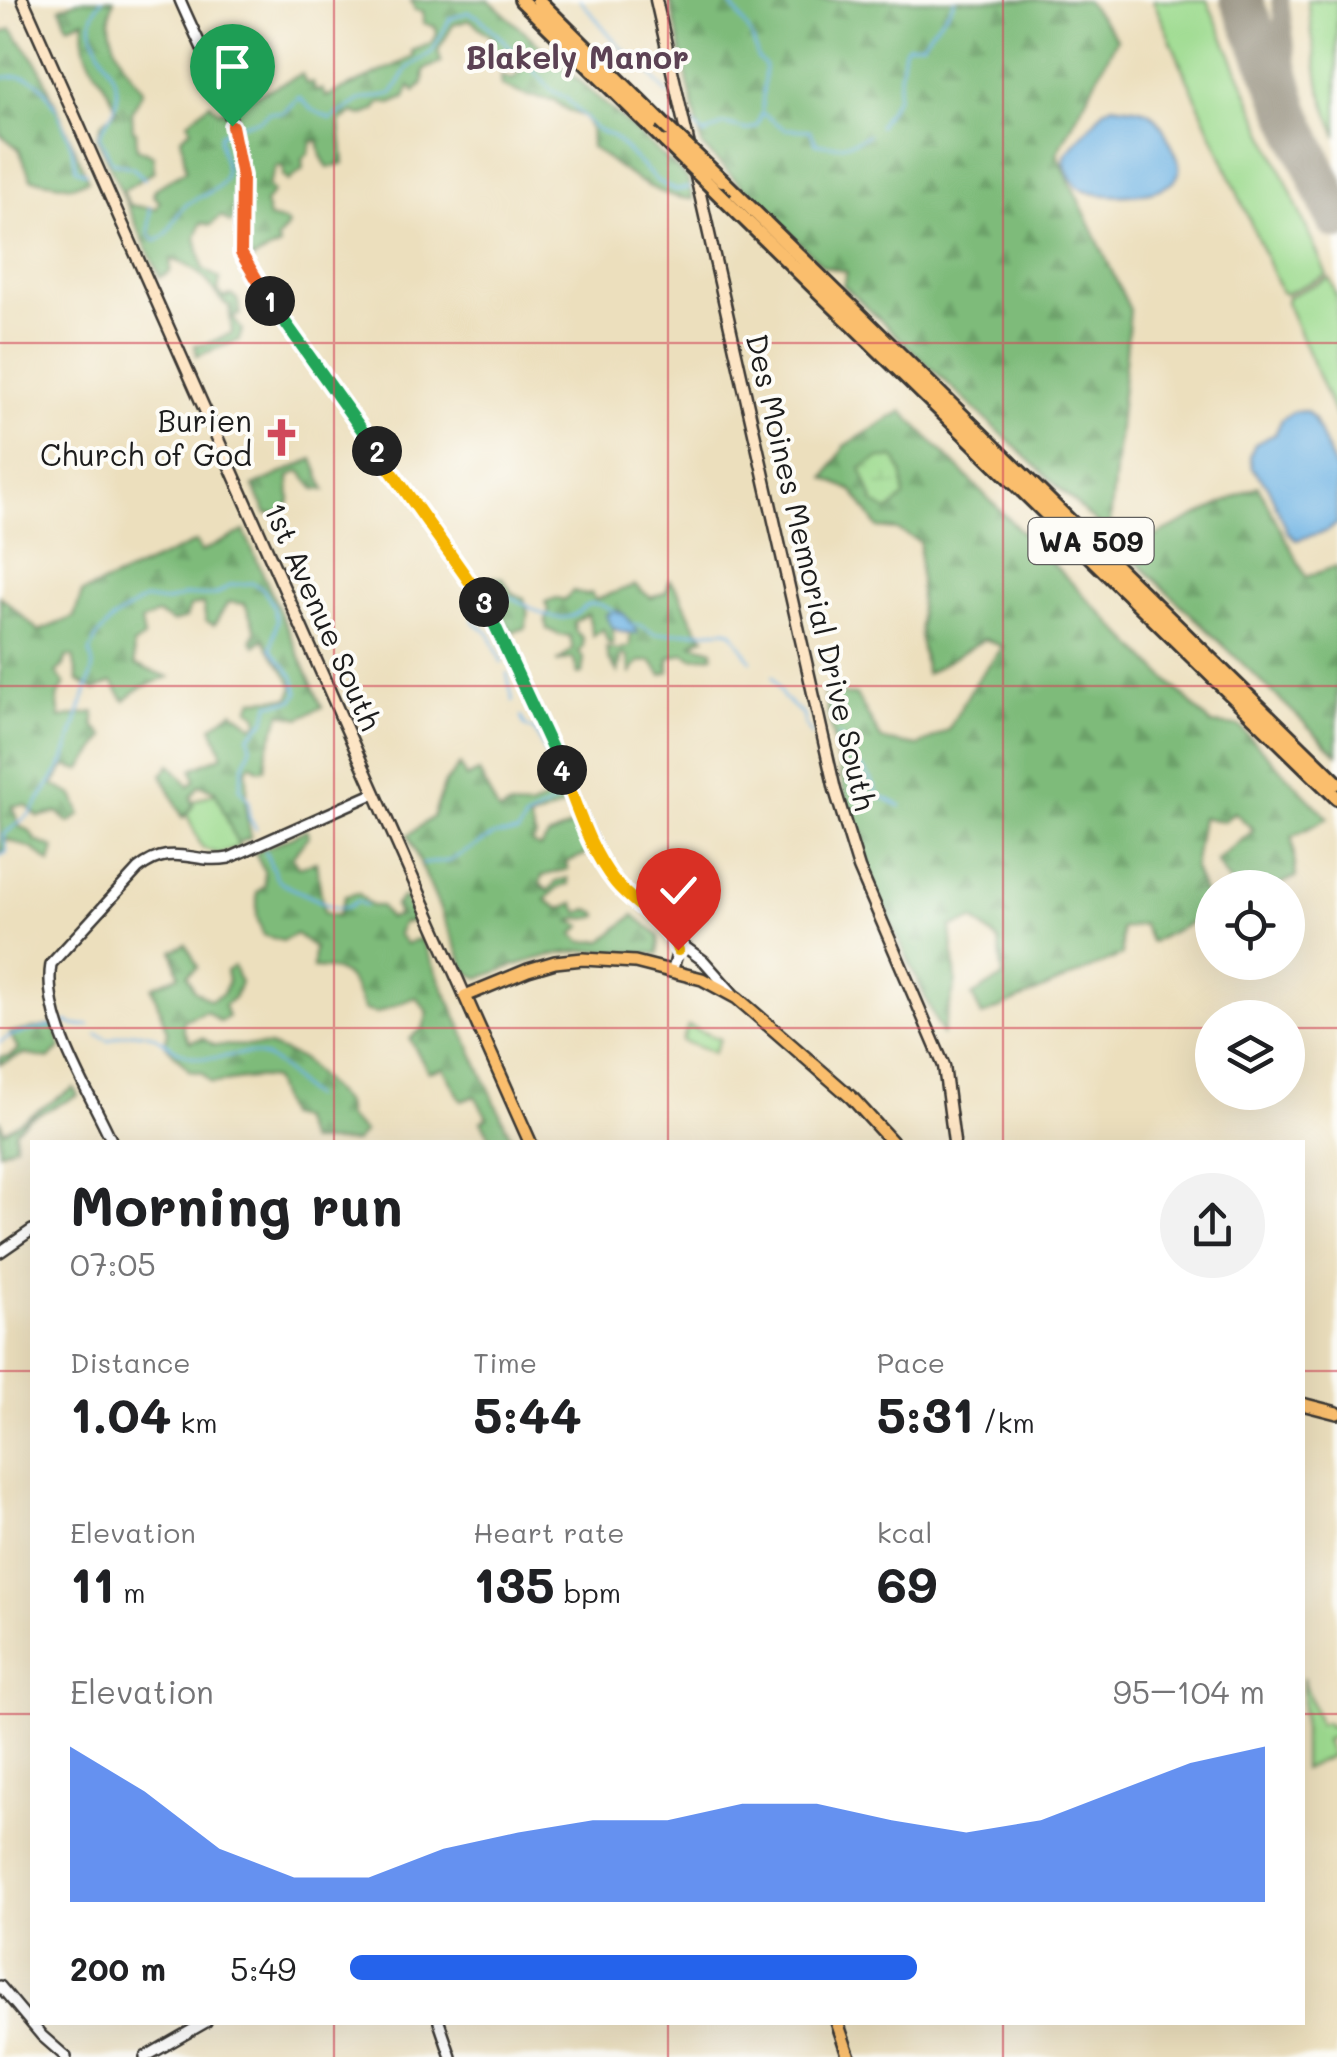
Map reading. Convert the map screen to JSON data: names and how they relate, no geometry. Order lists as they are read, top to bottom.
{
  "streets": {
    "highway": ["WA 509"],
    "main road": ["Des Moines Memorial Drive South", "1st Avenue South"]
  },
  "districts": ["Blakely Manor"],
  "places": {
    "church": ["Burien Church of God"]
  },
  "page": {
    "pins": [
      "1",
      "2",
      "3",
      "4"
    ],
    "heading": ["Morning run", "07:05"],
    "stats": [
      ["Distance", "1.04 km"],
      ["Time", "5:44"],
      ["Pace", "5:31 /km"],
      ["Elevation", "11 m"],
      ["Heart rate", "135 bpm"],
      ["kcal", "69"]
    ],
    "chart": ["Elevation", "95–104 m"],
    "list": [
      {
        "name": "200 m",
        "note": "5:49"
      }
    ]
  }
}
